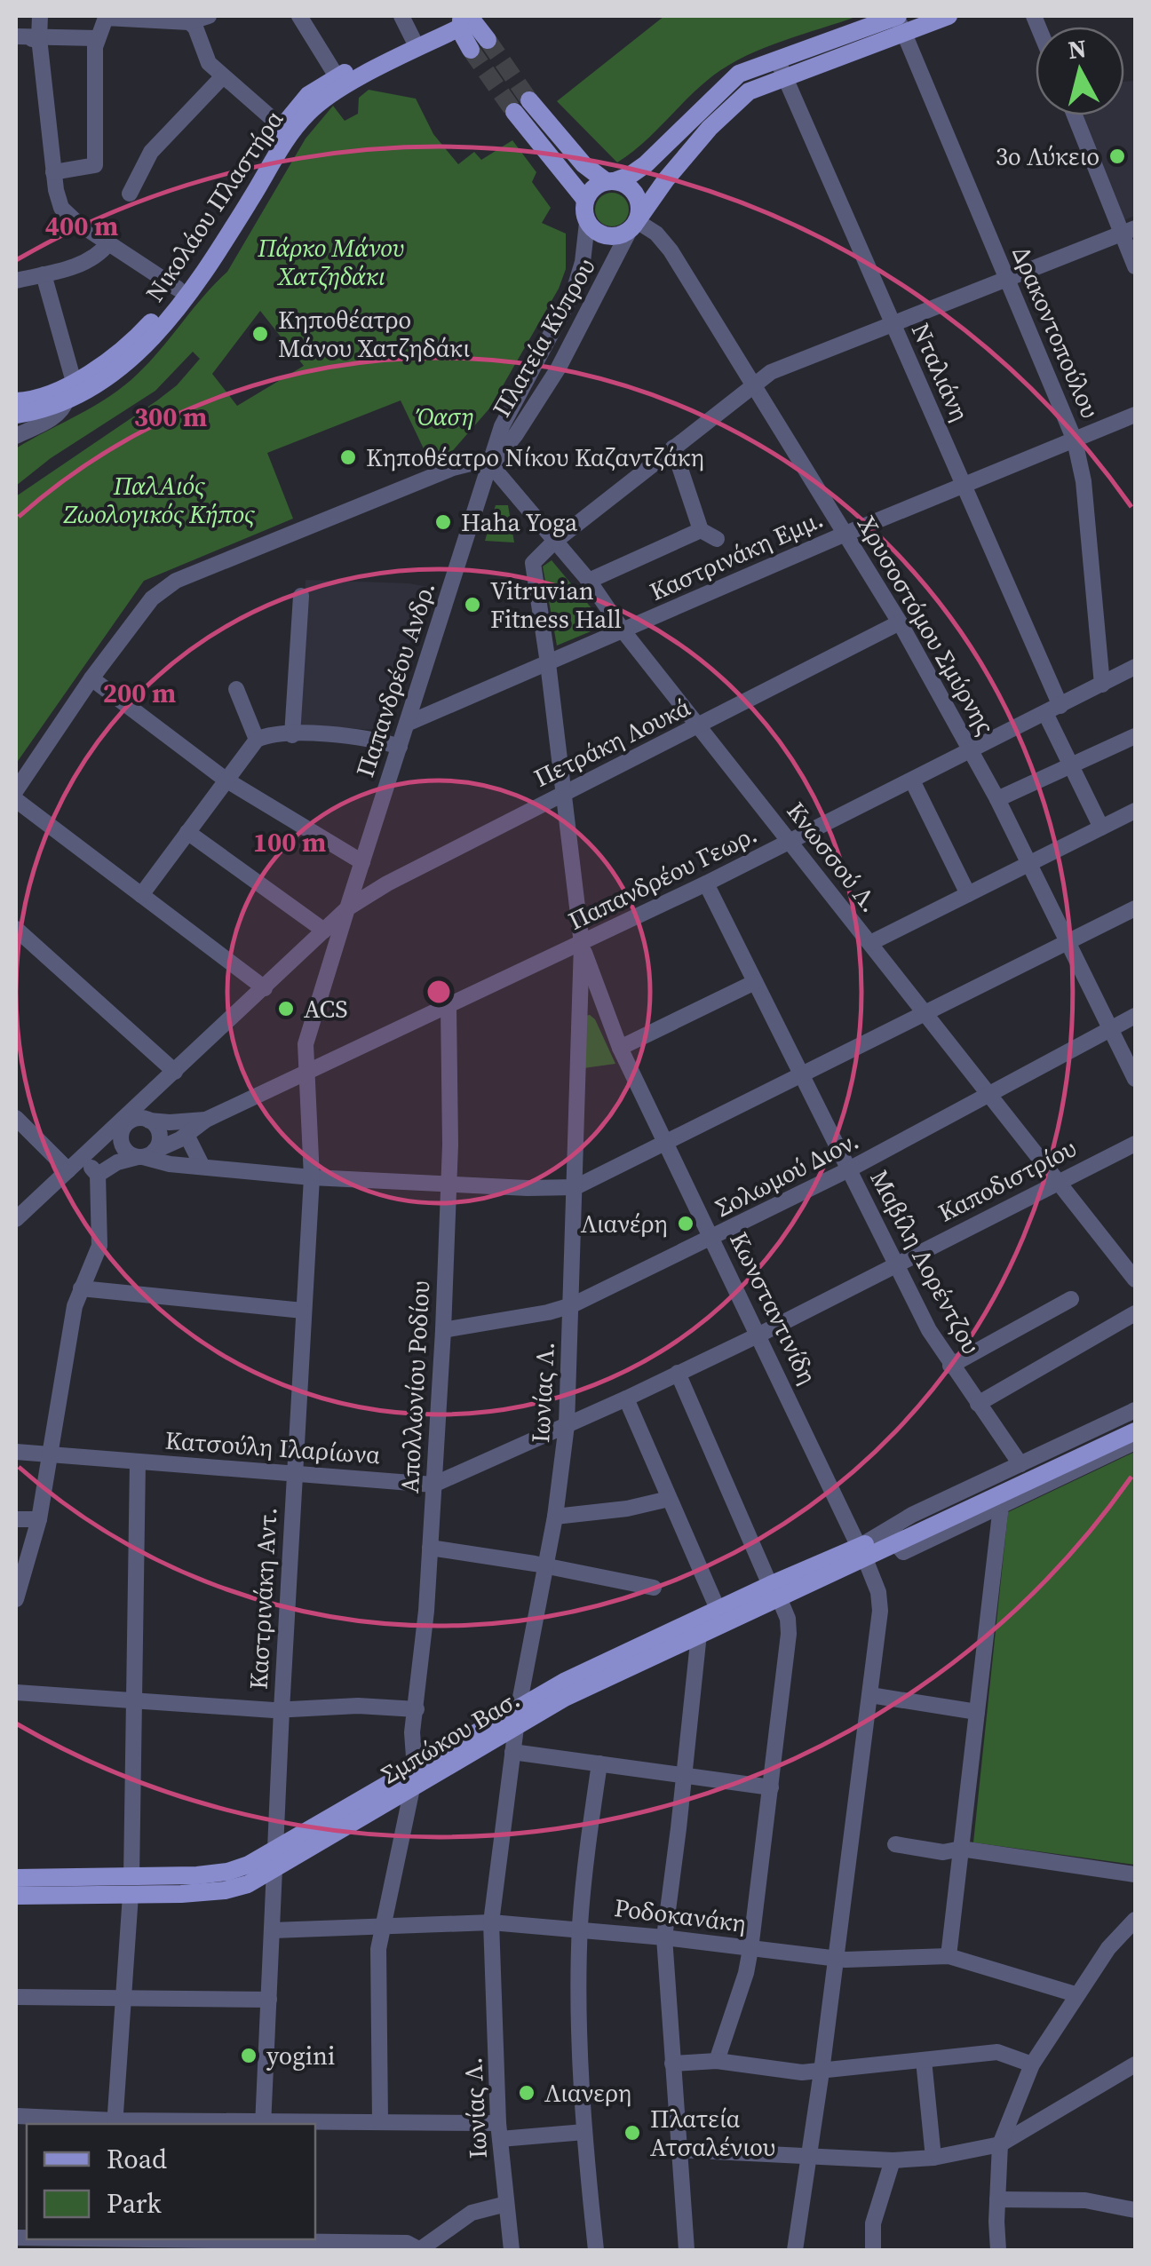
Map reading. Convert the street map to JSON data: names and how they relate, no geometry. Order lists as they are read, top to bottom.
{
  "streets": {
    "main road": ["Νικολάου Πλαστήρα", "Σμπώκου Βασ."],
    "street": [
      "Δρακοντοπούλου",
      "Πλατεία Κύπρου",
      "Νταλιάνη",
      "Καστρινάκη Εμμ.",
      "Χρυσοστόμου Σμύρνης",
      "Παπανδρέου Ανδρ.",
      "Πετράκη Λουκά",
      "Κνωσσού Λ.",
      "Παπανδρέου Γεωρ.",
      "Σολωμού Διον.",
      "Καποδιστρίου",
      "Μαβίλη Λορέντζου",
      "Κωνσταντινίδη",
      "Απολλωνίου Ροδίου",
      "Ιωνίας Λ.",
      "Κατσούλη Ιλαρίωνα",
      "Καστρινάκη Αντ.",
      "Ροδοκανάκη"
    ]
  },
  "crossings": [
    ["Δρακοντοπούλου", "Καστρινάκη Εμμ."],
    ["Δρακοντοπούλου", "Παπανδρέου Γεωρ."],
    ["Πλατεία Κύπρου", "Χρυσοστόμου Σμύρνης"],
    ["Πλατεία Κύπρου", "Παπανδρέου Ανδρ."],
    ["Πλατεία Κύπρου", "Κνωσσού Λ."],
    ["Νταλιάνη", "Καστρινάκη Εμμ."],
    ["Νταλιάνη", "Παπανδρέου Γεωρ."],
    ["Καστρινάκη Εμμ.", "Χρυσοστόμου Σμύρνης"],
    ["Καστρινάκη Εμμ.", "Παπανδρέου Ανδρ."],
    ["Καστρινάκη Εμμ.", "Κνωσσού Λ."],
    ["Καστρινάκη Εμμ.", "Ιωνίας Λ."],
    ["Χρυσοστόμου Σμύρνης", "Πετράκη Λουκά"],
    ["Χρυσοστόμου Σμύρνης", "Παπανδρέου Γεωρ."],
    ["Χρυσοστόμου Σμύρνης", "Σολωμού Διον."],
    ["Παπανδρέου Ανδρ.", "Πετράκη Λουκά"],
    ["Παπανδρέου Ανδρ.", "Κνωσσού Λ."],
    ["Παπανδρέου Ανδρ.", "Παπανδρέου Γεωρ."],
    ["Παπανδρέου Ανδρ.", "Καστρινάκη Αντ."],
    ["Πετράκη Λουκά", "Κνωσσού Λ."],
    ["Πετράκη Λουκά", "Ιωνίας Λ."],
    ["Κνωσσού Λ.", "Παπανδρέου Γεωρ."],
    ["Κνωσσού Λ.", "Σολωμού Διον."],
    ["Κνωσσού Λ.", "Καποδιστρίου"],
    ["Κνωσσού Λ.", "Ιωνίας Λ."],
    ["Παπανδρέου Γεωρ.", "Μαβίλη Λορέντζου"],
    ["Παπανδρέου Γεωρ.", "Κωνσταντινίδη"],
    ["Παπανδρέου Γεωρ.", "Απολλωνίου Ροδίου"],
    ["Παπανδρέου Γεωρ.", "Ιωνίας Λ."],
    ["Παπανδρέου Γεωρ.", "Καστρινάκη Αντ."],
    ["Σολωμού Διον.", "Μαβίλη Λορέντζου"],
    ["Σολωμού Διον.", "Κωνσταντινίδη"],
    ["Σολωμού Διον.", "Απολλωνίου Ροδίου"],
    ["Σολωμού Διον.", "Ιωνίας Λ."],
    ["Καποδιστρίου", "Μαβίλη Λορέντζου"],
    ["Καποδιστρίου", "Κωνσταντινίδη"],
    ["Καποδιστρίου", "Ιωνίας Λ."],
    ["Καποδιστρίου", "Κατσούλη Ιλαρίωνα"],
    ["Μαβίλη Λορέντζου", "Σμπώκου Βασ."],
    ["Κωνσταντινίδη", "Ιωνίας Λ."],
    ["Κωνσταντινίδη", "Σμπώκου Βασ."],
    ["Κωνσταντινίδη", "Ροδοκανάκη"],
    ["Απολλωνίου Ροδίου", "Κατσούλη Ιλαρίωνα"],
    ["Απολλωνίου Ροδίου", "Σμπώκου Βασ."],
    ["Ιωνίας Λ.", "Κατσούλη Ιλαρίωνα"],
    ["Ιωνίας Λ.", "Σμπώκου Βασ."],
    ["Ιωνίας Λ.", "Ροδοκανάκη"],
    ["Κατσούλη Ιλαρίωνα", "Καστρινάκη Αντ."],
    ["Καστρινάκη Αντ.", "Σμπώκου Βασ."],
    ["Καστρινάκη Αντ.", "Ροδοκανάκη"]
  ],
  "parks": ["Πάρκο Μάνου Χατζηδάκι", "Όαση", "ΠαλΑιός Ζωολογικός Κήπος"],
  "places": [
    "3ο Λύκειο",
    "Κηποθέατρο Μάνου Χατζηδάκι",
    "Κηποθέατρο Νίκου Καζαντζάκη",
    "Haha Yoga",
    "Vitruvian Fitness Hall",
    "ACS",
    "Λιανέρη",
    "yogini",
    "Λιανερη",
    "Πλατεία Ατσαλένιου"
  ],
  "legend": ["Road", "Park"],
  "north": "top",
  "rings": [
    "400 m",
    "300 m",
    "200 m",
    "100 m"
  ]
}
